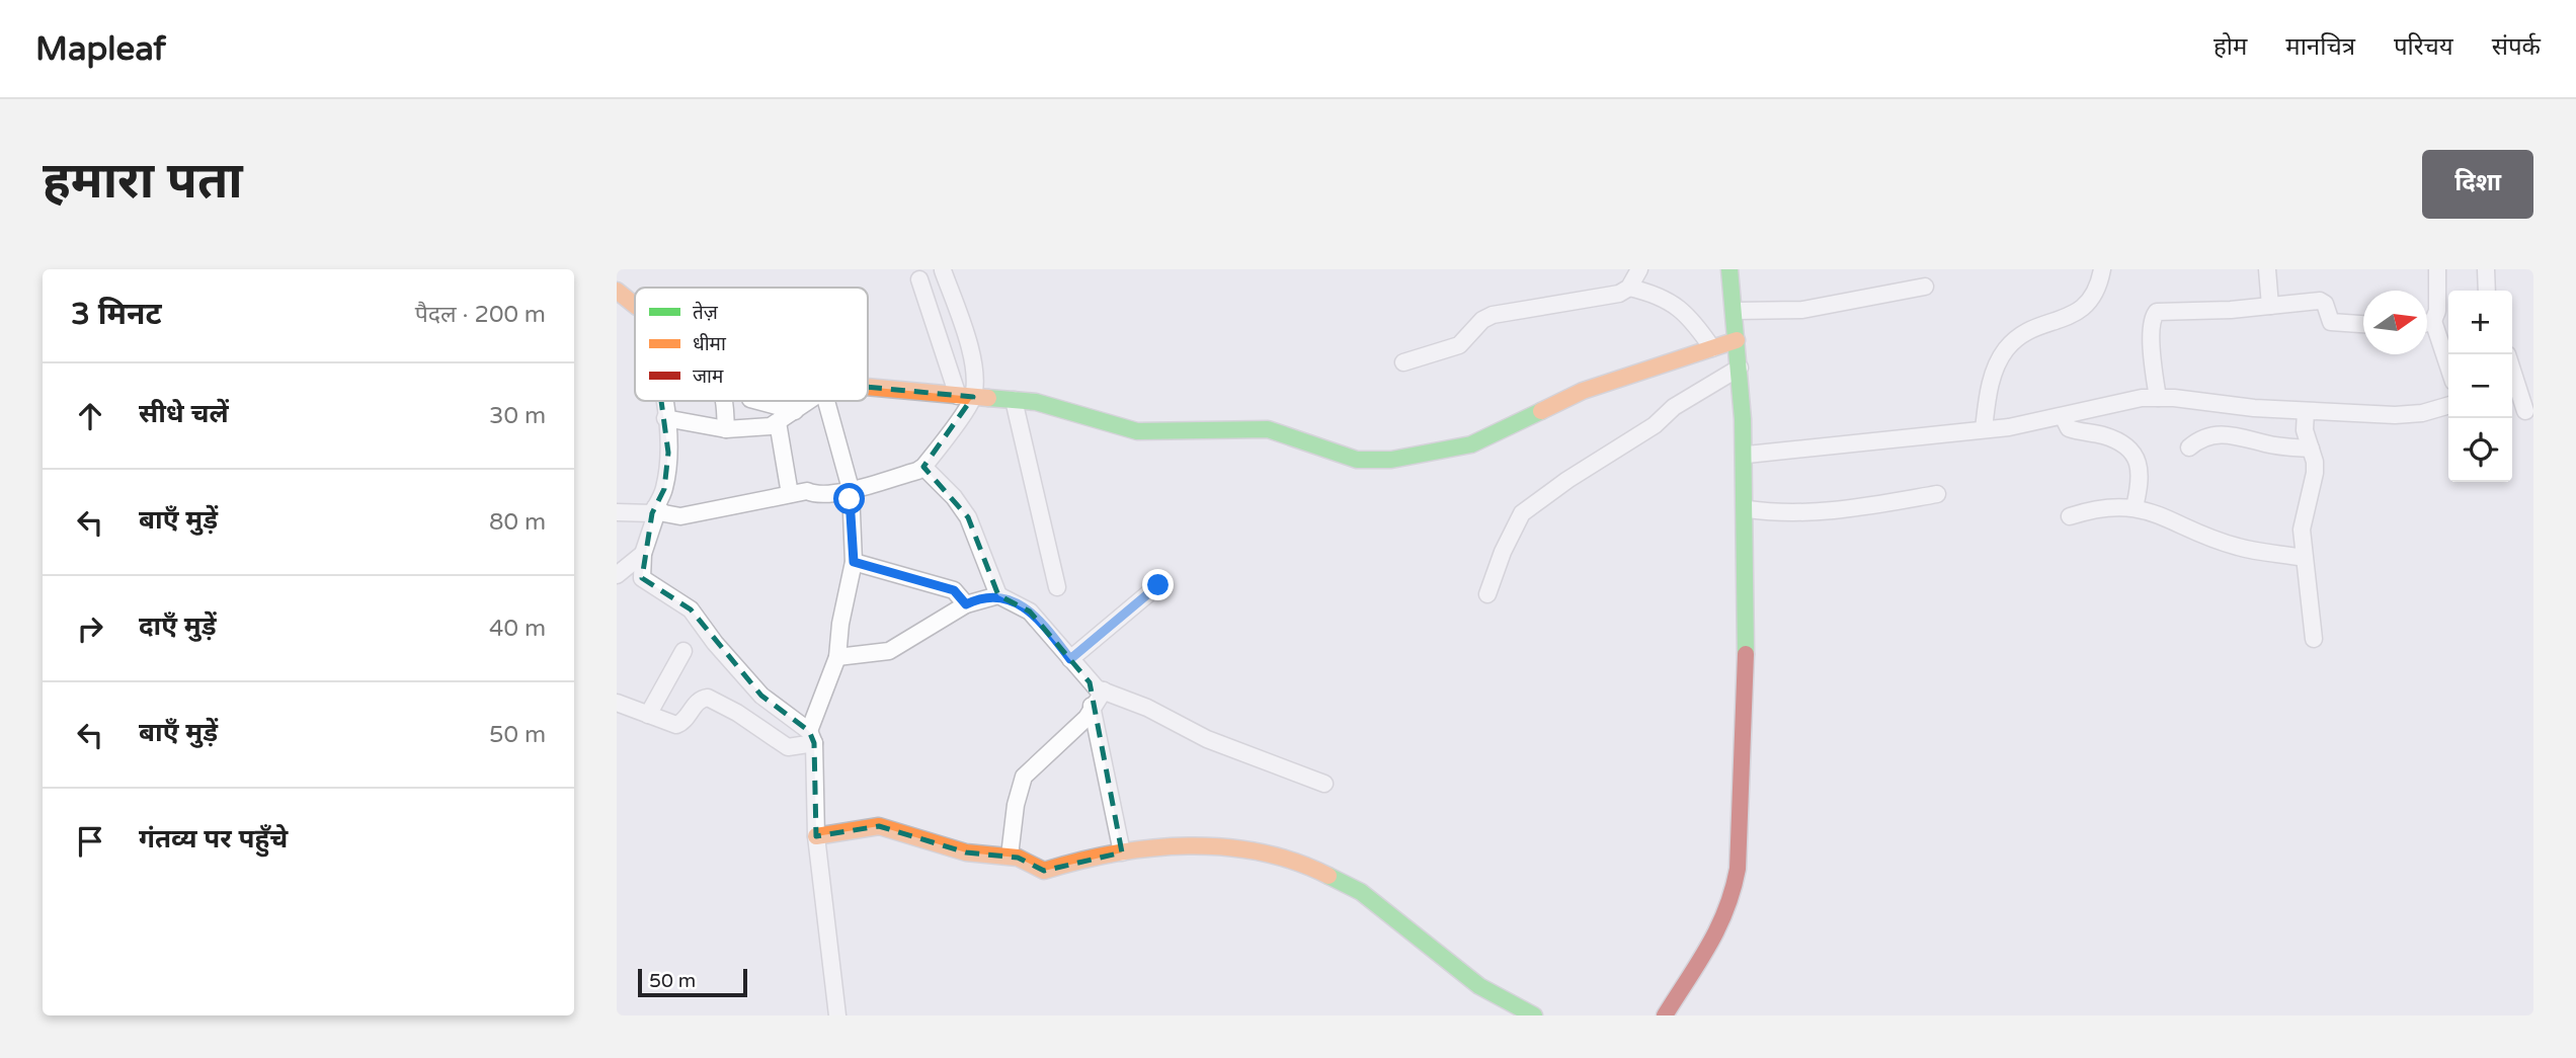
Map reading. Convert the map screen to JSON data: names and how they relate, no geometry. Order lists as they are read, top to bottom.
{
  "legend": ["तेज़", "धीमा", "जाम"],
  "scale_bar": "50 m",
  "north": "right",
  "page": {
    "header": "Mapleaf",
    "nav": [
      "होम",
      "मानचित्र",
      "परिचय",
      "संपर्क"
    ],
    "buttons": "दिशा",
    "title": "हमारा पता",
    "heading": ["3 मिनट", "पैदल · 200 m"],
    "map_buttons": ["+", "−"],
    "list": [
      ["सीधे चलें", "30 m"],
      ["बाएँ मुड़ें", "80 m"],
      ["दाएँ मुड़ें", "40 m"],
      ["बाएँ मुड़ें", "50 m"],
      "गंतव्य पर पहुँचे"
    ],
    "scale": "50 m"
  }
}
